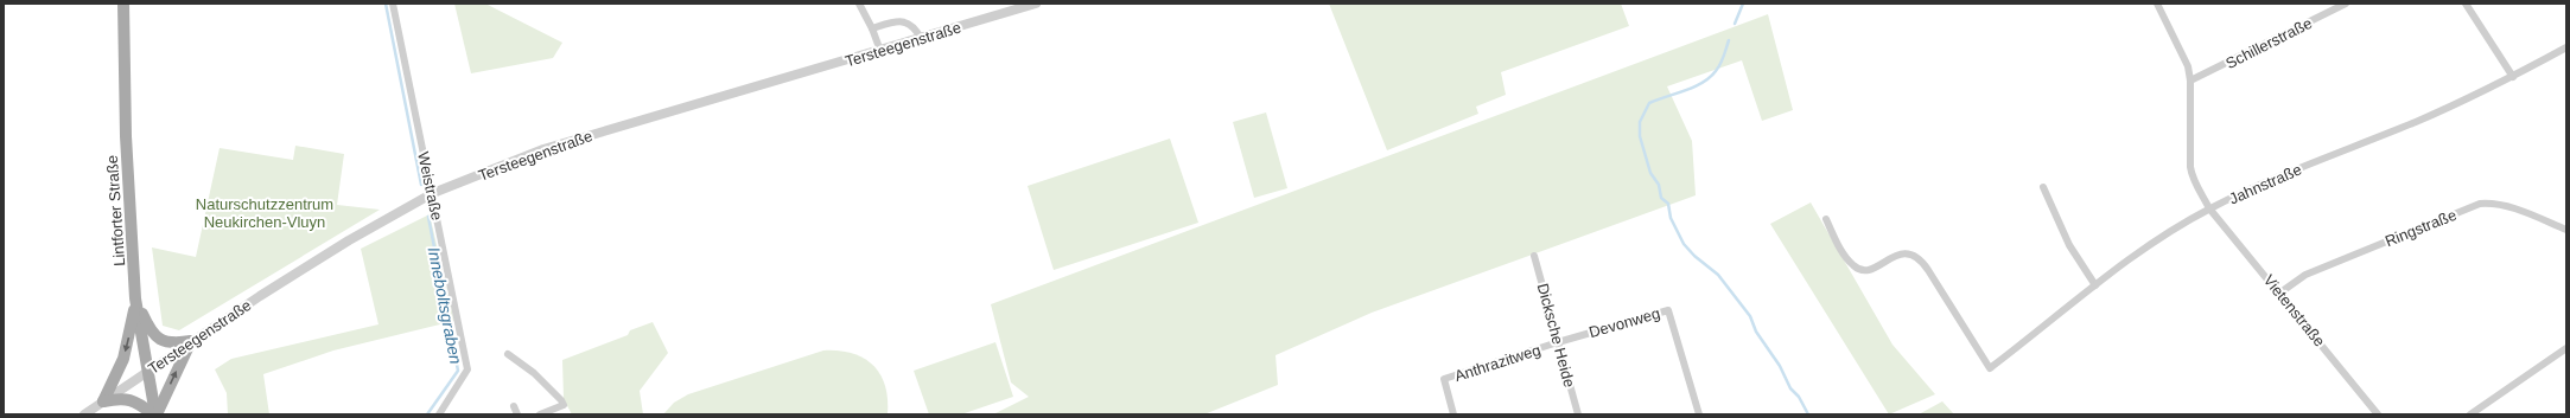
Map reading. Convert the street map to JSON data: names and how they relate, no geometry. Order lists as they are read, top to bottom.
{
  "streets": {
    "main road": ["Lintforter Straße"],
    "street": [
      "Schillerstraße",
      "Tersteegenstraße",
      "Jahnstraße",
      "Weistraße",
      "Ringstraße",
      "Vietenstraße",
      "Devonweg",
      "Dicksche Heide",
      "Anthrazitweg"
    ]
  },
  "crossings": [
    ["Tersteegenstraße", "Weistraße"],
    ["Tersteegenstraße", "Lintforter Straße"],
    ["Jahnstraße", "Vietenstraße"],
    ["Ringstraße", "Vietenstraße"],
    ["Devonweg", "Dicksche Heide"],
    ["Devonweg", "Anthrazitweg"],
    ["Dicksche Heide", "Anthrazitweg"]
  ],
  "water": ["Inneboltsgraben"],
  "parks": ["Naturschutzzentrum Neukirchen-Vluyn"]
}
